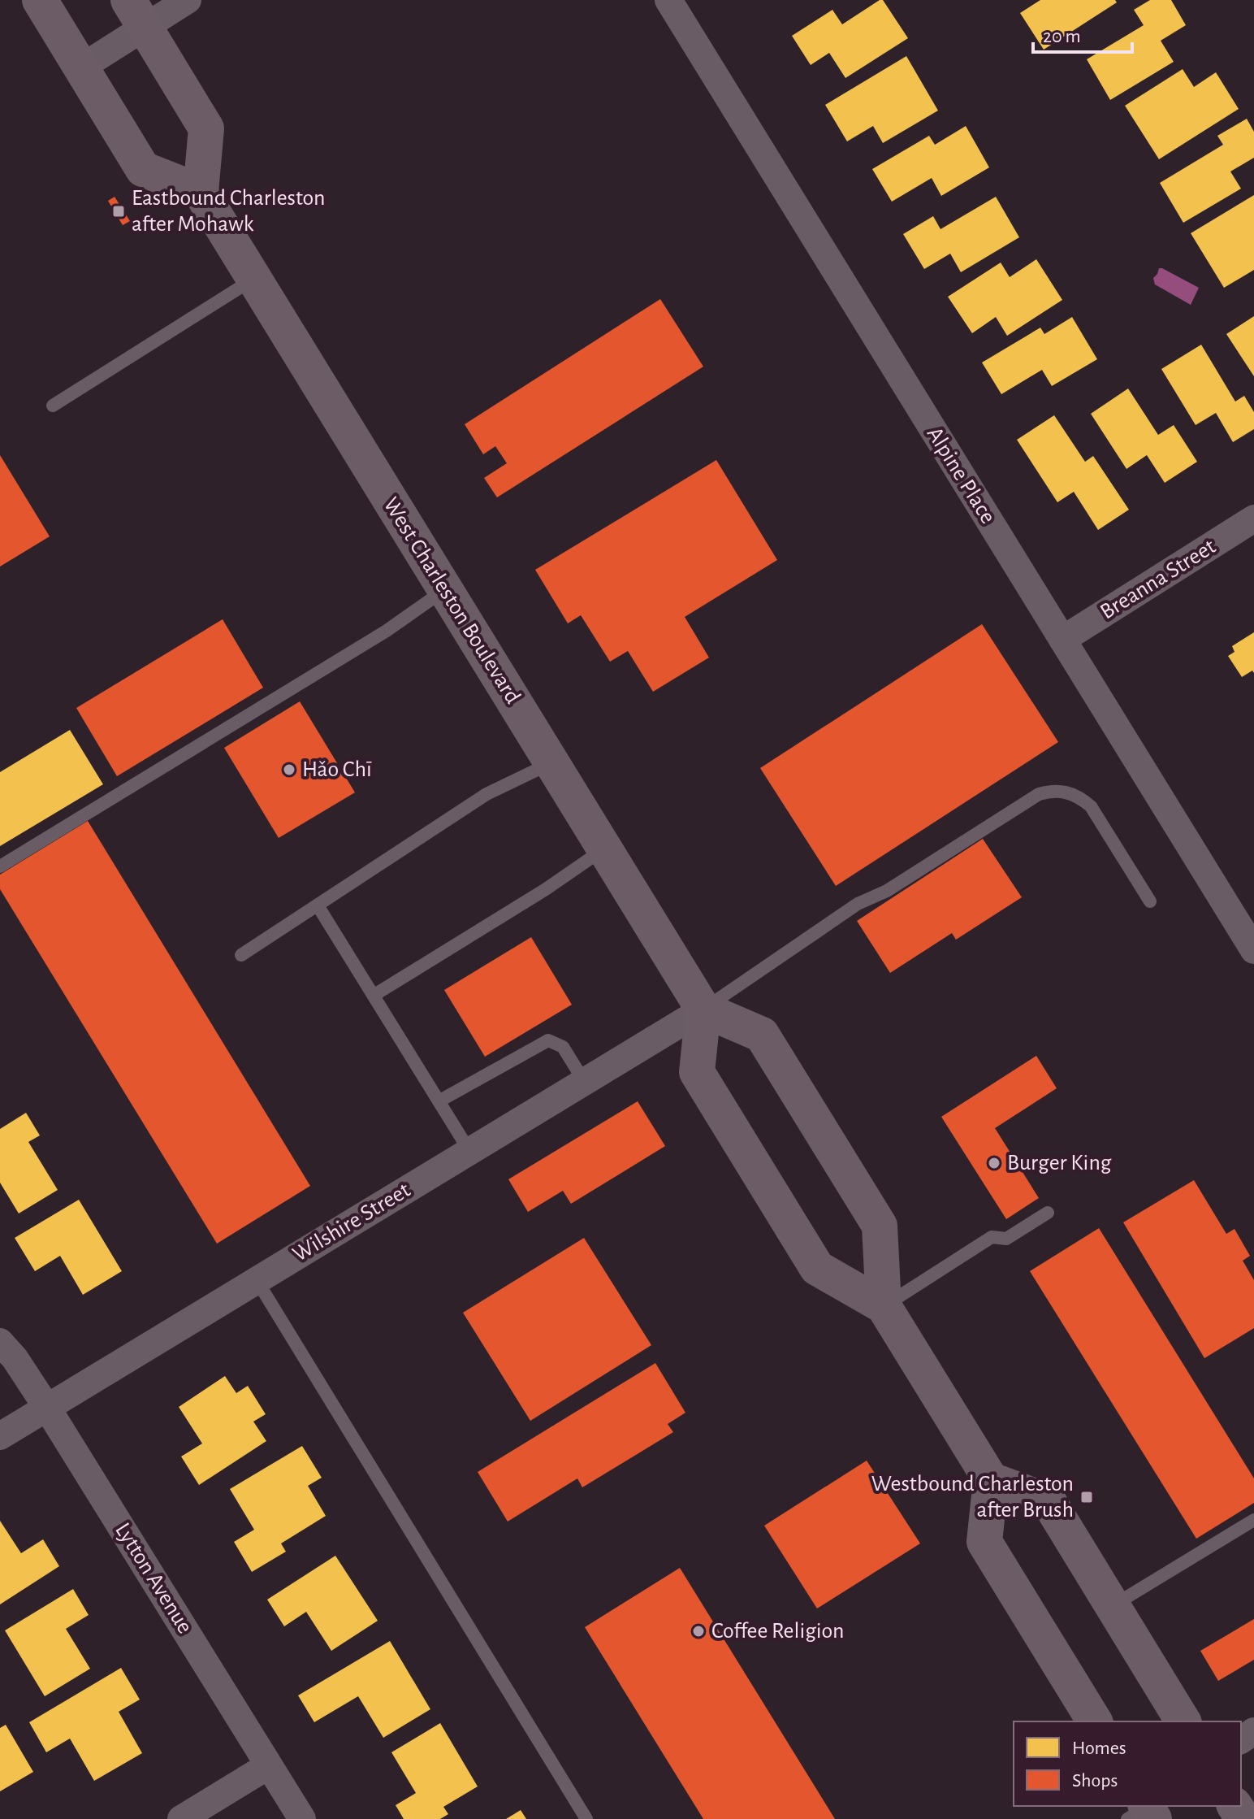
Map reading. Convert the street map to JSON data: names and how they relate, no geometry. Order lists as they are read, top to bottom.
{
  "streets": {
    "main road": ["West Charleston Boulevard"],
    "street": [
      "Alpine Place",
      "Breanna Street",
      "Wilshire Street",
      "Lytton Avenue"
    ]
  },
  "crossings": [
    ["Alpine Place", "Breanna Street"],
    ["West Charleston Boulevard", "Wilshire Street"],
    ["Wilshire Street", "Lytton Avenue"]
  ],
  "places": {
    "transit": ["Eastbound Charleston after Mohawk", "Westbound Charleston after Brush"],
    "other": ["Hǎo Chī", "Burger King", "Coffee Religion"]
  },
  "legend": ["Homes", "Shops"],
  "scale_bar": "20 m"
}
